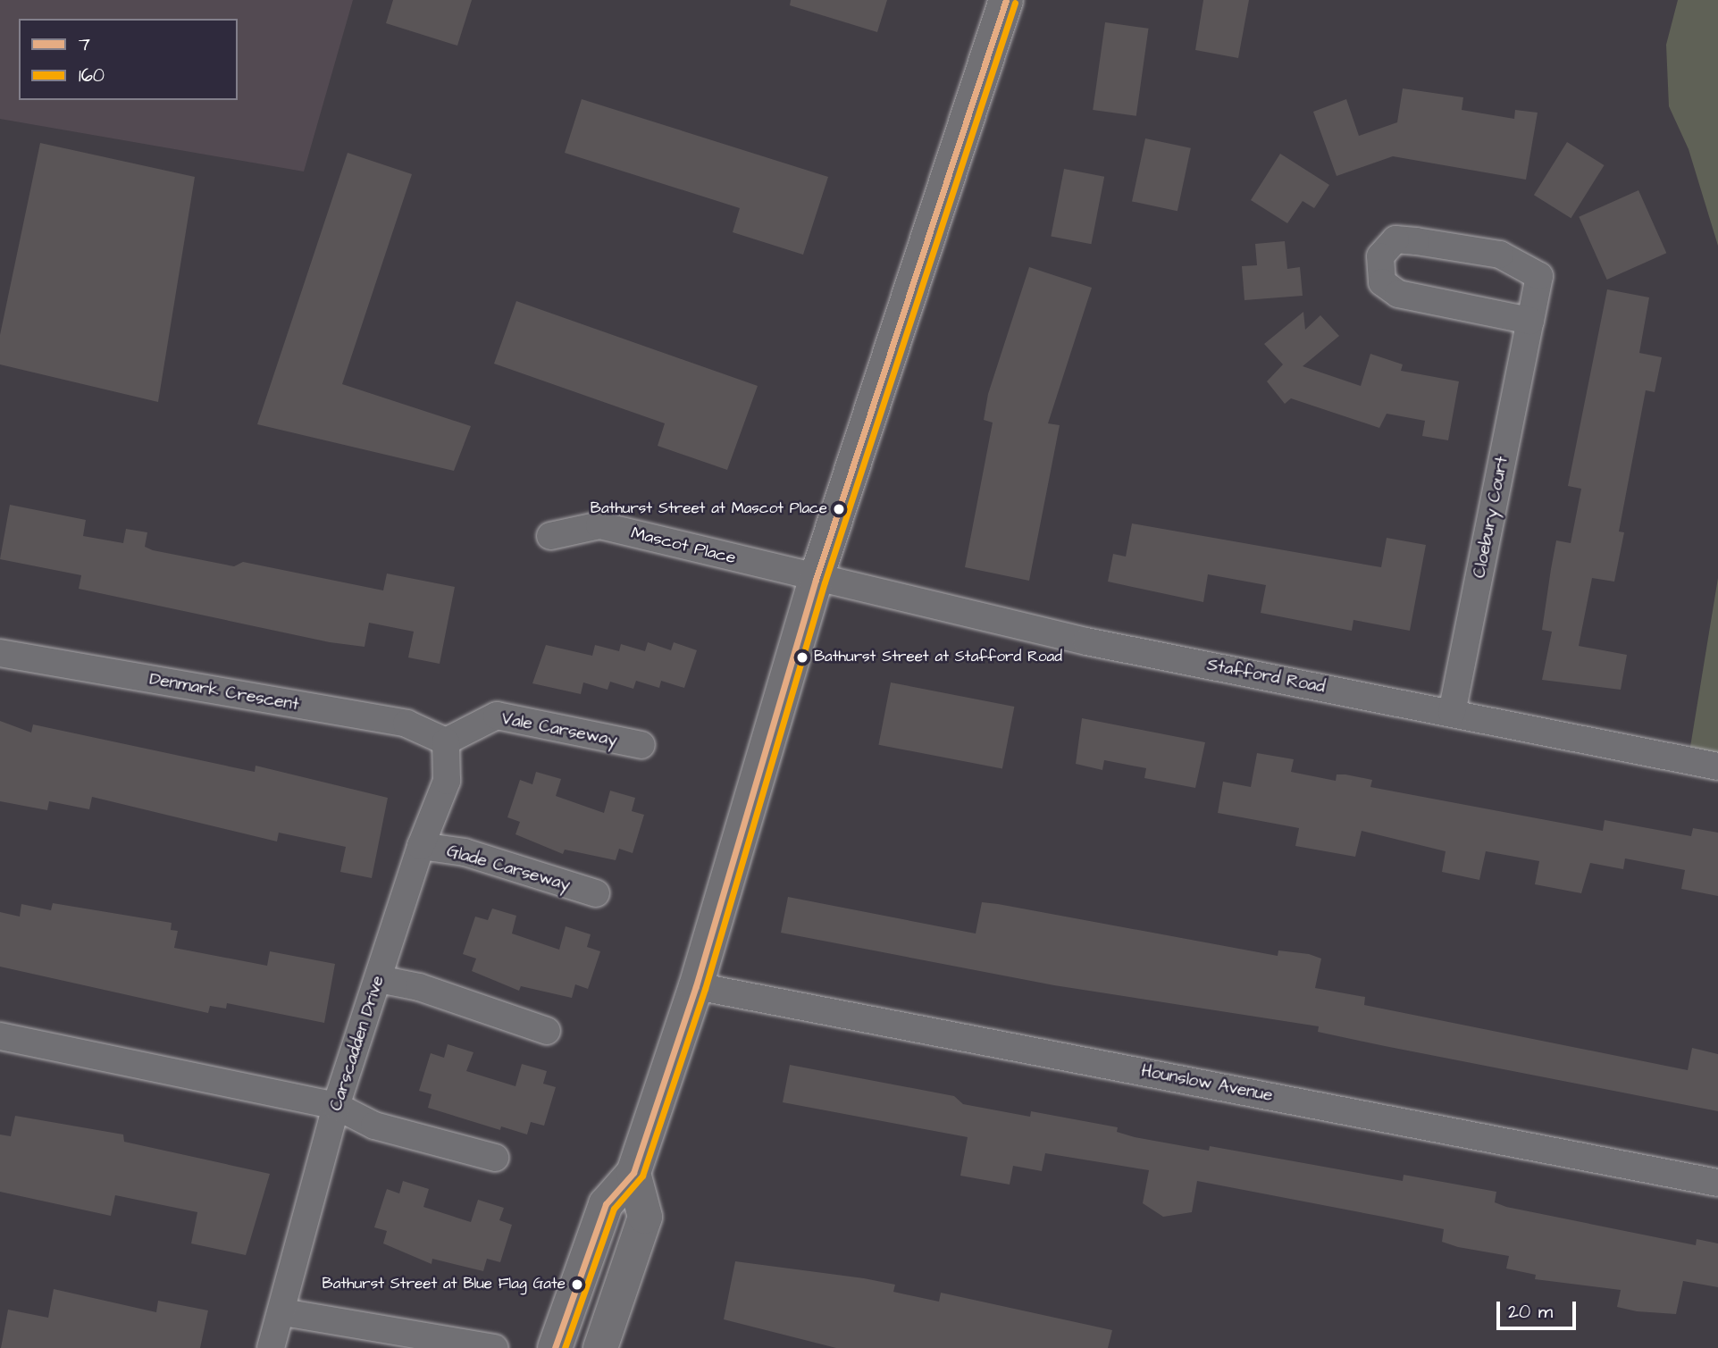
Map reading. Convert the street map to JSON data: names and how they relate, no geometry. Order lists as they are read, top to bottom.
{
  "streets": {
    "street": [
      "Cloebury Court",
      "Mascot Place",
      "Stafford Road",
      "Denmark Crescent",
      "Vale Carseway",
      "Glade Carseway",
      "Carscadden Drive",
      "Hounslow Avenue"
    ]
  },
  "crossings": [
    ["Cloebury Court", "Stafford Road"],
    ["Mascot Place", "Stafford Road"],
    ["Denmark Crescent", "Vale Carseway"],
    ["Denmark Crescent", "Carscadden Drive"],
    ["Vale Carseway", "Carscadden Drive"],
    ["Glade Carseway", "Carscadden Drive"]
  ],
  "places": ["Bathurst Street at Mascot Place", "Bathurst Street at Stafford Road", "Bathurst Street at Blue Flag Gate"],
  "lines": ["transit line 7", "transit line 160"],
  "legend": ["7", "160"],
  "scale_bar": "20 m"
}
